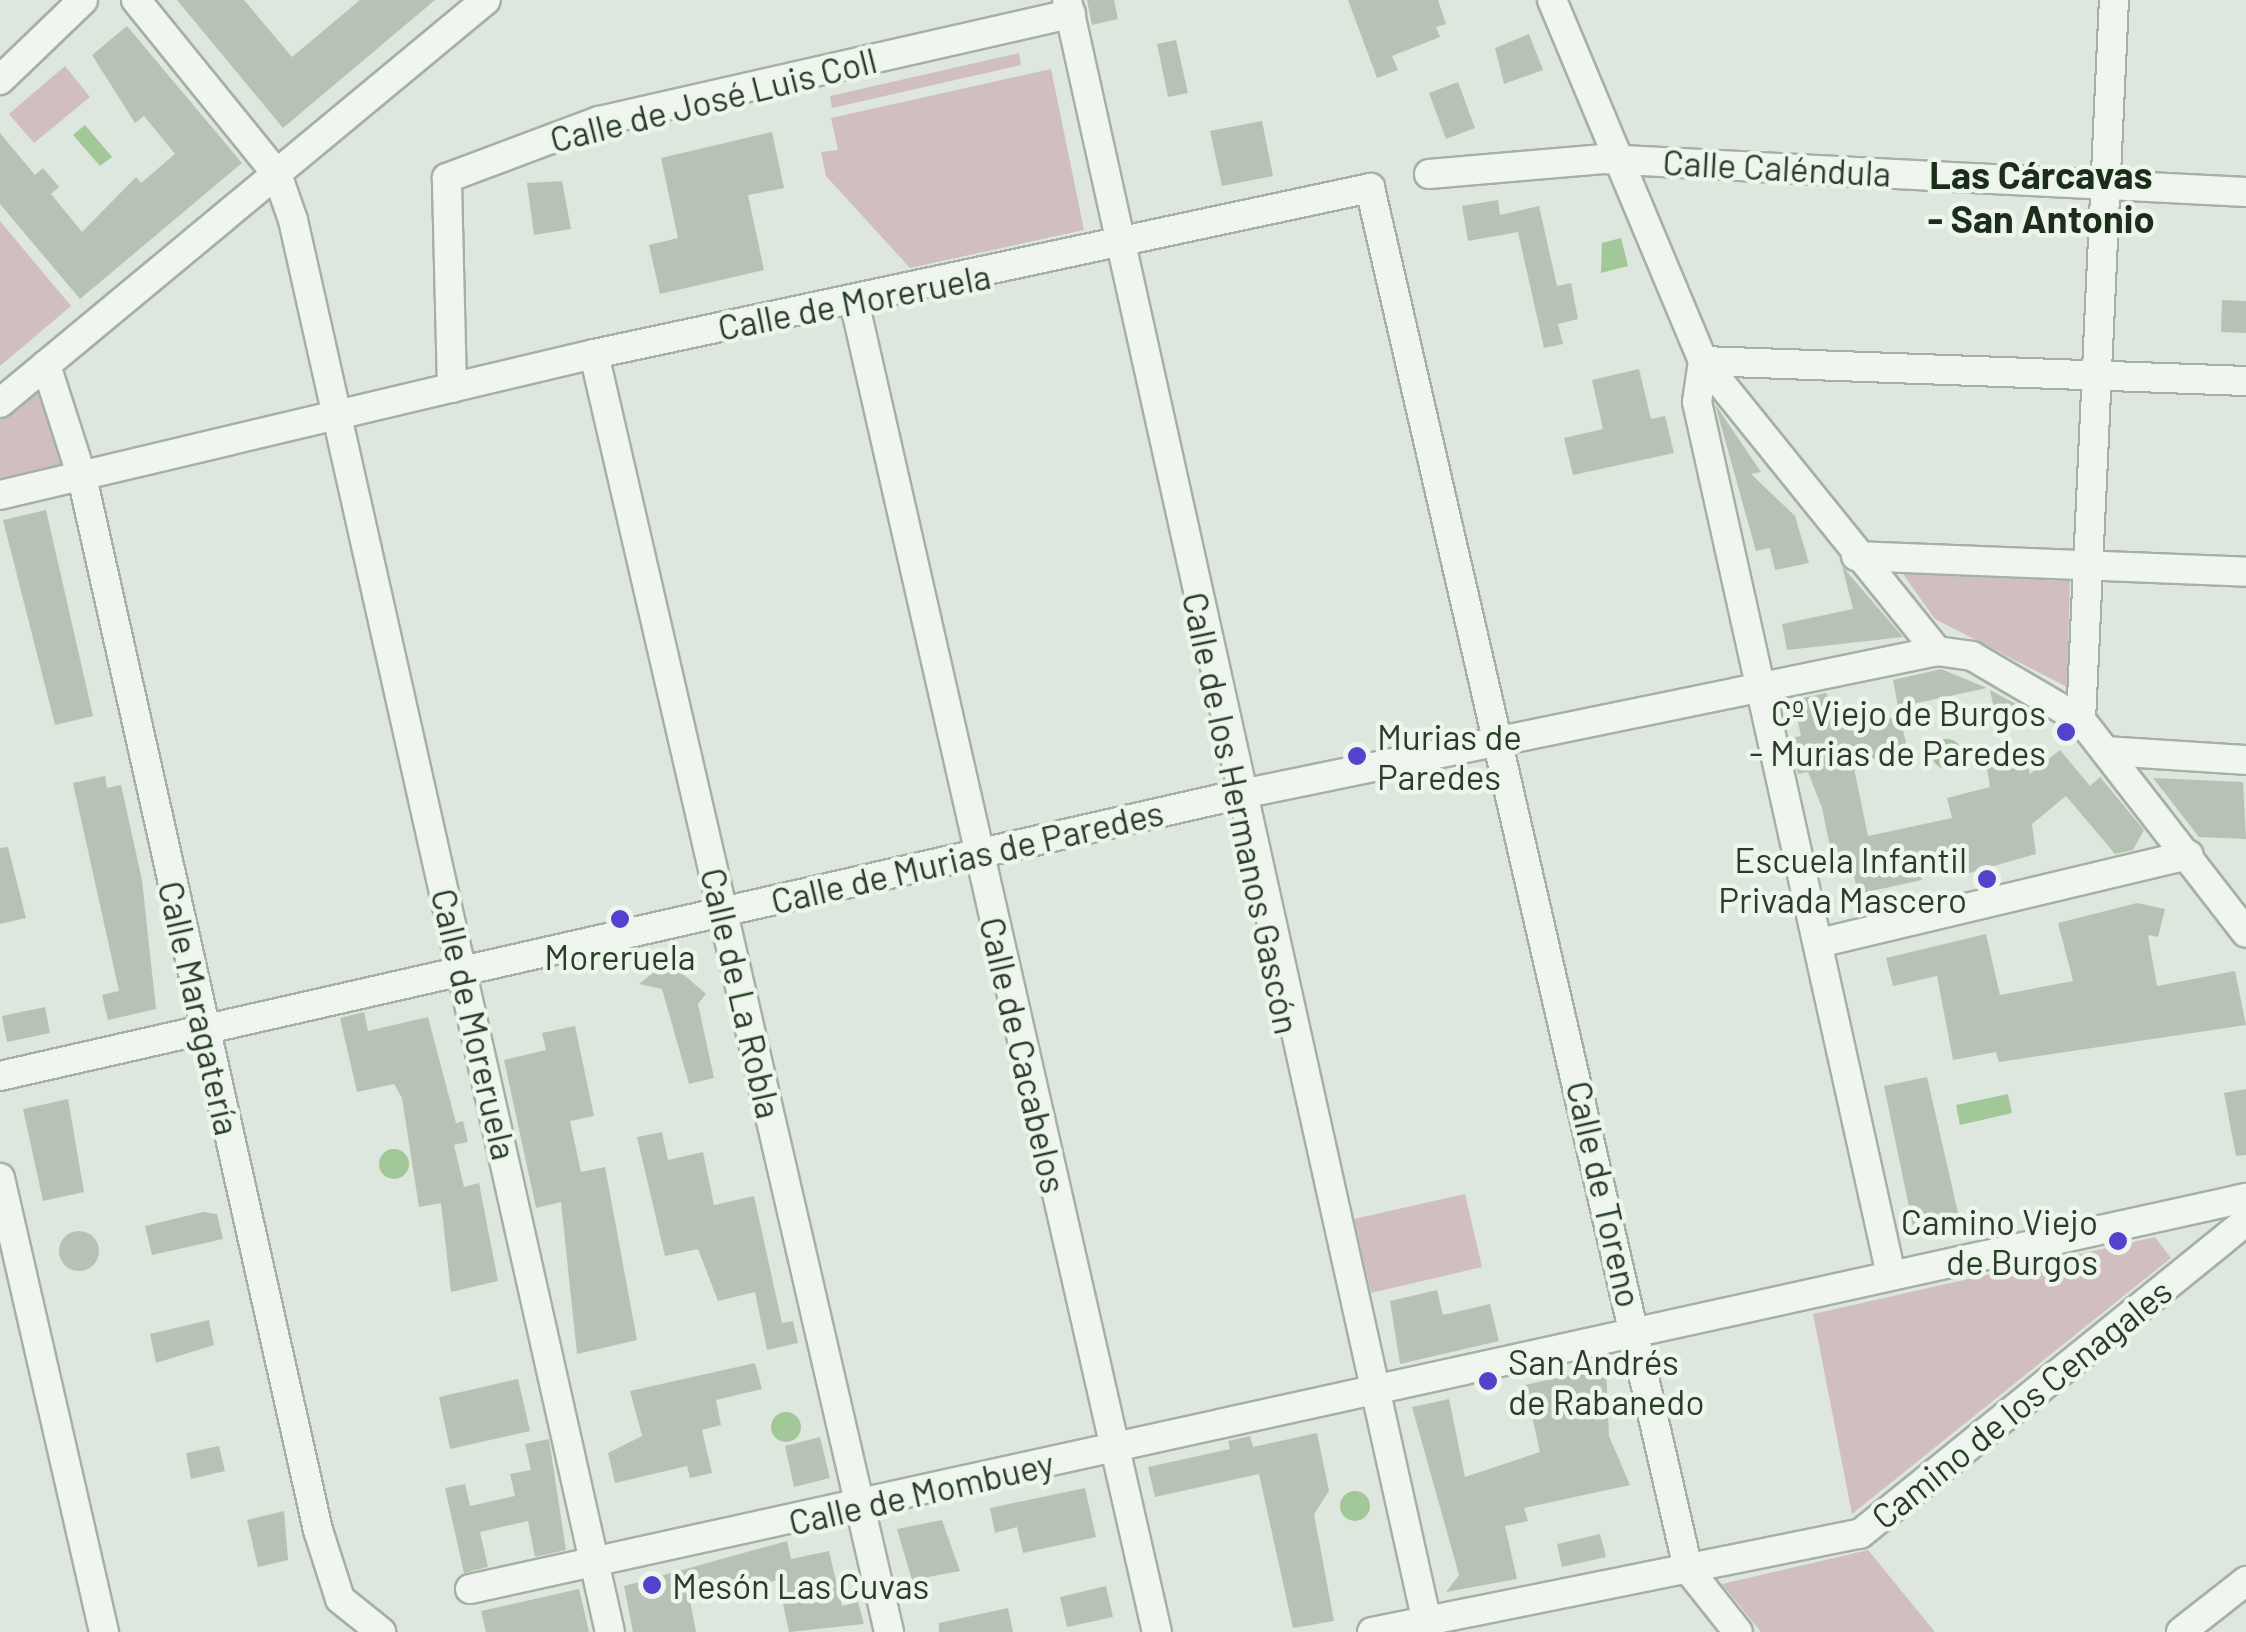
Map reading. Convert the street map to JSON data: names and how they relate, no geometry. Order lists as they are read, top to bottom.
{
  "streets": {
    "street": [
      "Calle de José Luis Coll",
      "Calle Caléndula",
      "Calle de Moreruela",
      "Calle de los Hermanos Gascón",
      "Calle de Murias de Paredes",
      "Calle de La Robla",
      "Calle Maragatería",
      "Calle de Cacabelos",
      "Calle de Toreno",
      "Camino de los Cenagales",
      "Calle de Mombuey"
    ]
  },
  "crossings": [
    ["Calle de José Luis Coll", "Calle de Moreruela"],
    ["Calle de José Luis Coll", "Calle de los Hermanos Gascón"],
    ["Calle de Moreruela", "Calle de los Hermanos Gascón"],
    ["Calle de Moreruela", "Calle de Murias de Paredes"],
    ["Calle de Moreruela", "Calle de La Robla"],
    ["Calle de Moreruela", "Calle Maragatería"],
    ["Calle de Moreruela", "Calle de Cacabelos"],
    ["Calle de Moreruela", "Calle de Toreno"],
    ["Calle de Moreruela", "Calle de Mombuey"],
    ["Calle de los Hermanos Gascón", "Calle de Murias de Paredes"],
    ["Calle de los Hermanos Gascón", "Camino de los Cenagales"],
    ["Calle de los Hermanos Gascón", "Calle de Mombuey"],
    ["Calle de Murias de Paredes", "Calle de La Robla"],
    ["Calle de Murias de Paredes", "Calle Maragatería"],
    ["Calle de Murias de Paredes", "Calle de Cacabelos"],
    ["Calle de Murias de Paredes", "Calle de Toreno"],
    ["Calle de La Robla", "Calle de Mombuey"],
    ["Calle de Cacabelos", "Calle de Mombuey"],
    ["Calle de Toreno", "Camino de los Cenagales"],
    ["Calle de Toreno", "Calle de Mombuey"]
  ],
  "districts": ["Las Cárcavas - San Antonio"],
  "places": [
    "Cº Viejo de Burgos - Murias de Paredes",
    "Murias de Paredes",
    "Escuela Infantil Privada Mascero",
    "Moreruela",
    "Camino Viejo de Burgos",
    "San Andrés de Rabanedo",
    "Mesón Las Cuvas"
  ]
}
